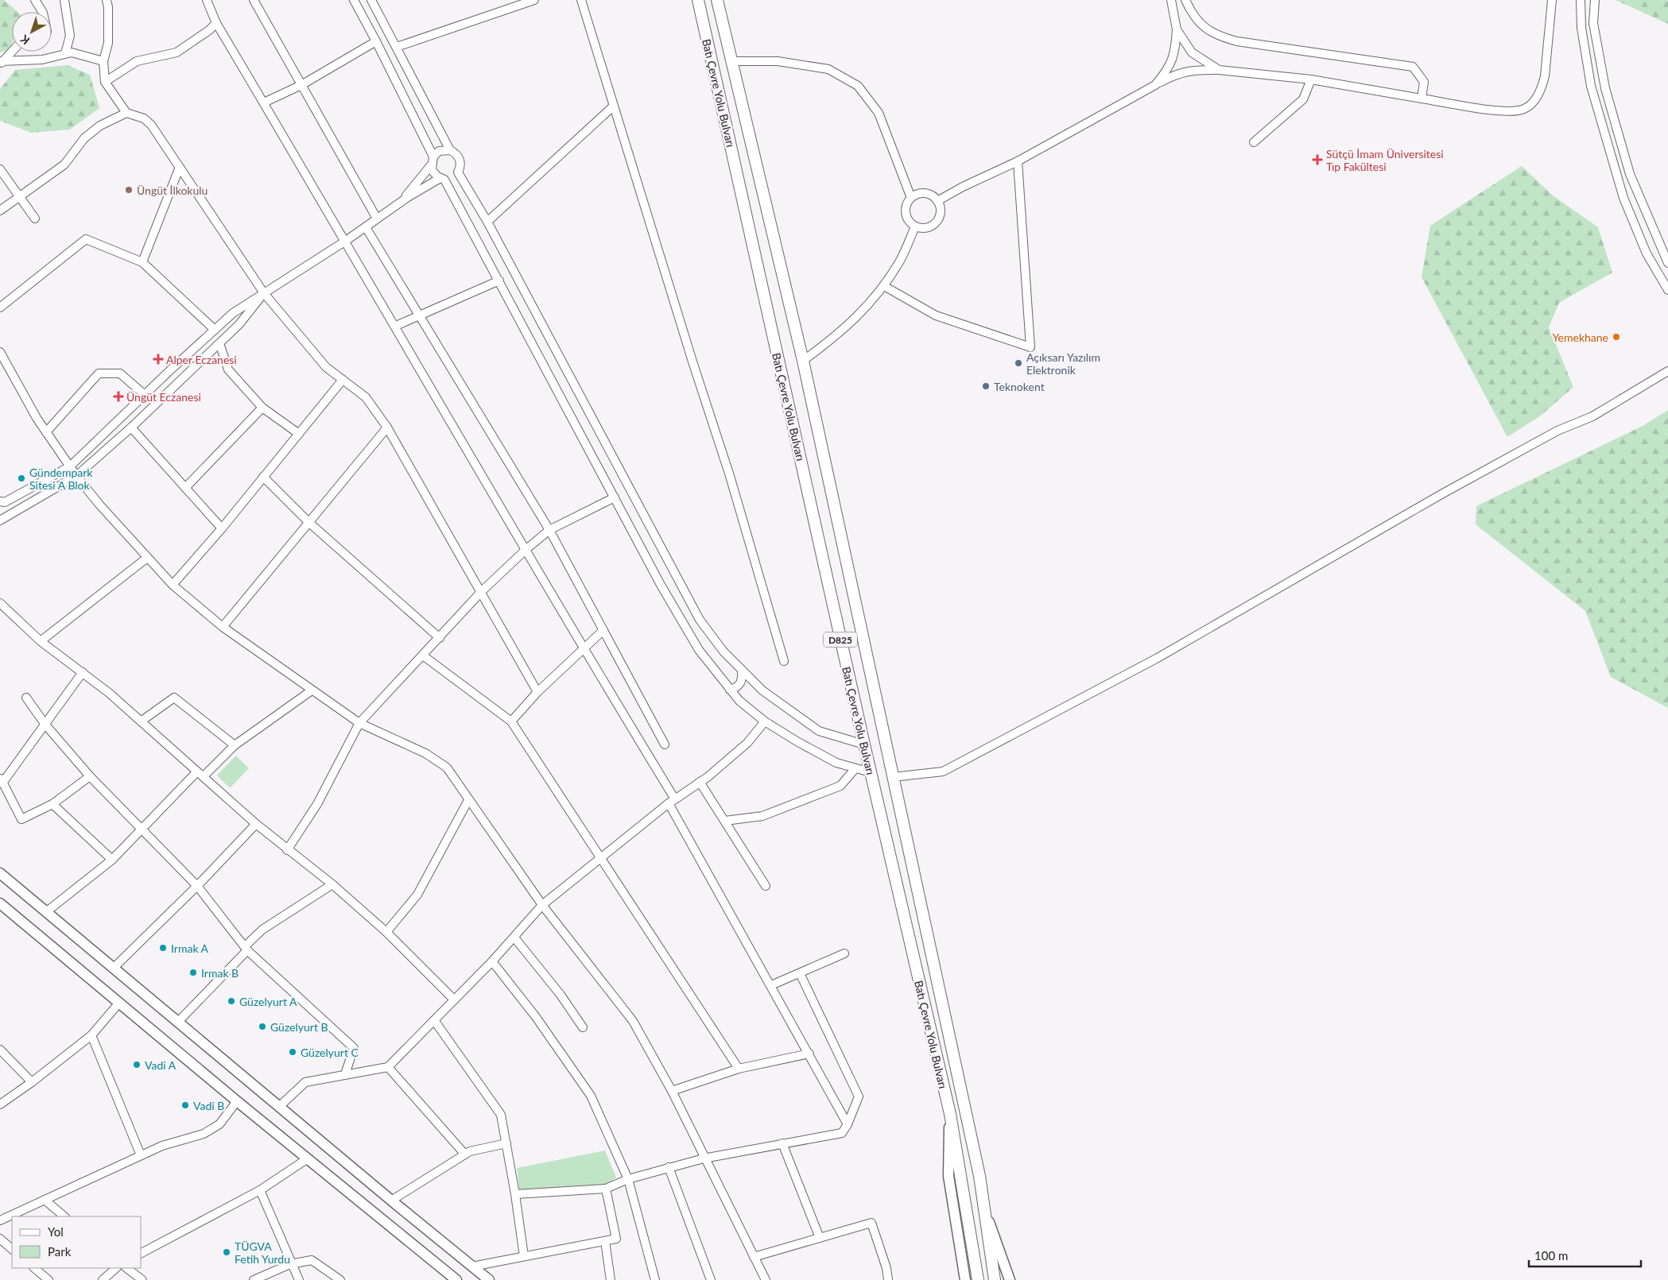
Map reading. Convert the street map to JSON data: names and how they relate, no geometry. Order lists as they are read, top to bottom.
{
  "streets": {
    "highway": ["Batı Çevre Yolu Bulvarı", "D825"]
  },
  "places": {
    "health": ["Sütçü İmam Üniversitesi Tıp Fakültesi", "Alper Eczanesi", "Üngüt Eczanesi"],
    "other": [
      "Üngüt İlkokulu",
      "Yemekhane",
      "Açıksarı Yazılım Elektronik",
      "Teknokent",
      "Gündempark Sitesi A Blok",
      "Irmak A",
      "Irmak B",
      "Güzelyurt A",
      "Güzelyurt B",
      "Güzelyurt C",
      "Vadi A",
      "Vadi B",
      "TÜGVA Fetih Yurdu"
    ]
  },
  "legend": ["Yol", "Park"],
  "scale_bar": "100 m",
  "north": "bottom left"
}
